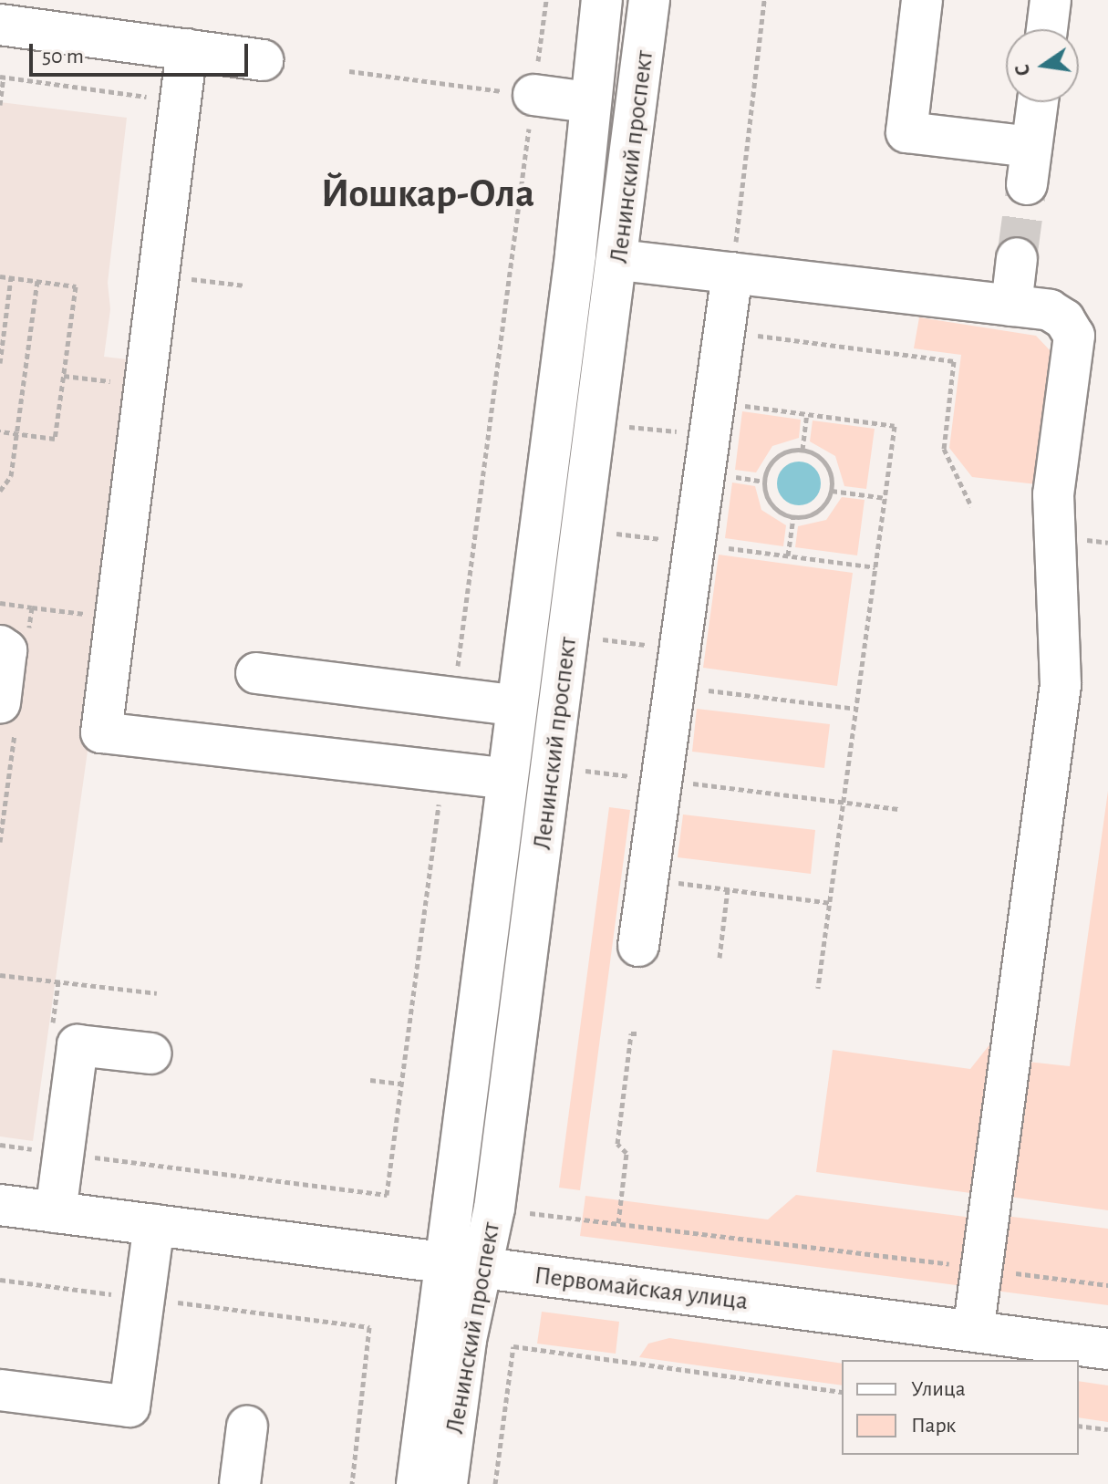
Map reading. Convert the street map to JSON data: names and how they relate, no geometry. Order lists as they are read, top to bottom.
{
  "streets": {
    "main road": ["Ленинский проспект", "Первомайская улица"]
  },
  "crossings": [
    ["Ленинский проспект", "Первомайская улица"]
  ],
  "districts": ["Йошкар-Ола"],
  "legend": ["Улица", "Парк"],
  "scale_bar": "50 m",
  "north": "left"
}
